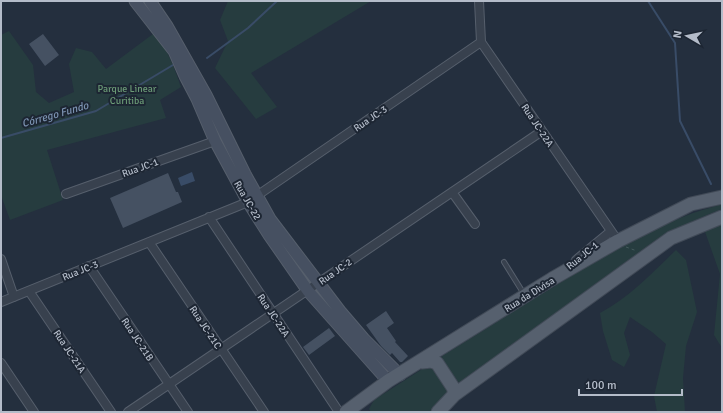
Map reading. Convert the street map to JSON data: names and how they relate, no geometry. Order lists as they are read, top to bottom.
{
  "streets": {
    "main road": ["Rua JC-22", "Rua da Divisa"],
    "street": [
      "Rua JC-3",
      "Rua JC-22A",
      "Rua JC-1",
      "Rua JC-2",
      "Rua JC-21C",
      "Rua JC-21B",
      "Rua JC-21A"
    ]
  },
  "crossings": [
    ["Rua JC-3", "Rua JC-22A"],
    ["Rua JC-3", "Rua JC-22"],
    ["Rua JC-3", "Rua JC-21C"],
    ["Rua JC-3", "Rua JC-21B"],
    ["Rua JC-3", "Rua JC-21A"],
    ["Rua JC-22A", "Rua JC-2"],
    ["Rua JC-22A", "Rua da Divisa"],
    ["Rua JC-1", "Rua JC-22"],
    ["Rua JC-22", "Rua JC-2"],
    ["Rua JC-22", "Rua da Divisa"],
    ["Rua JC-2", "Rua JC-21C"],
    ["Rua JC-2", "Rua JC-21B"]
  ],
  "water": ["Córrego Fundo"],
  "parks": ["Parque Linear Curitiba"],
  "scale_bar": "100 m",
  "north": "left"
}
